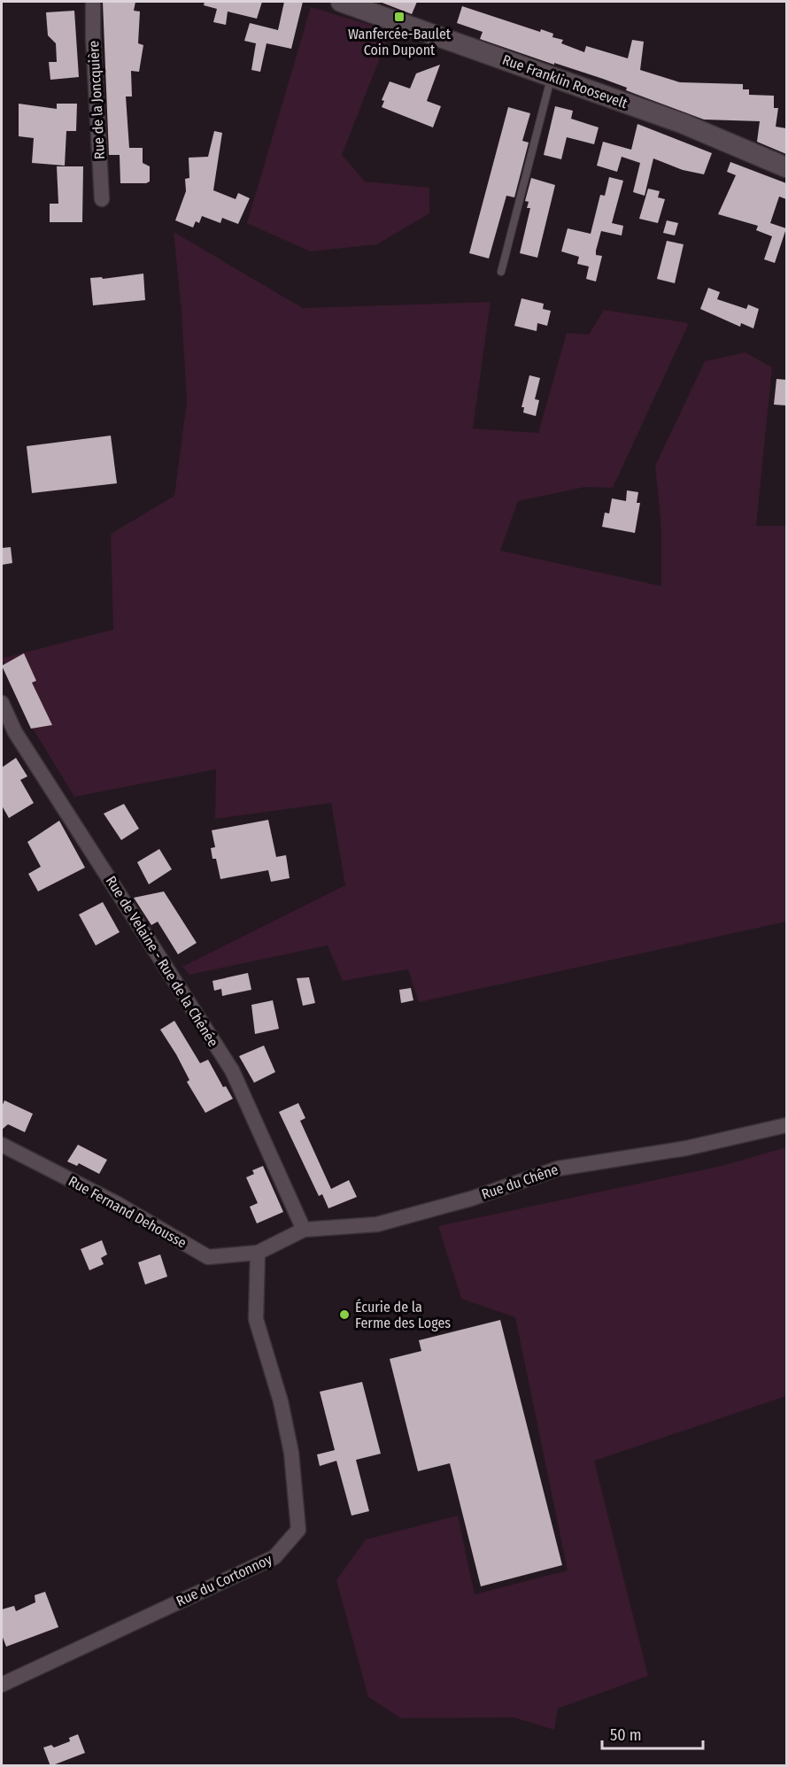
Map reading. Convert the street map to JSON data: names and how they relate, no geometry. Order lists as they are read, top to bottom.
{
  "streets": {
    "main road": ["Rue Franklin Roosevelt"],
    "street": [
      "Rue de la Joncquière",
      "Rue de Velaine - Rue de la Chênée",
      "Rue du Chêne",
      "Rue Fernand Dehousse",
      "Rue du Cortonnoy"
    ]
  },
  "crossings": [
    ["Rue de Velaine - Rue de la Chênée", "Rue du Chêne"],
    ["Rue du Chêne", "Rue Fernand Dehousse"],
    ["Rue du Chêne", "Rue du Cortonnoy"],
    ["Rue Fernand Dehousse", "Rue du Cortonnoy"]
  ],
  "places": {
    "transit": ["Wanfercée-Baulet Coin Dupont"],
    "other": ["Écurie de la Ferme des Loges"]
  },
  "scale_bar": "50 m"
}
